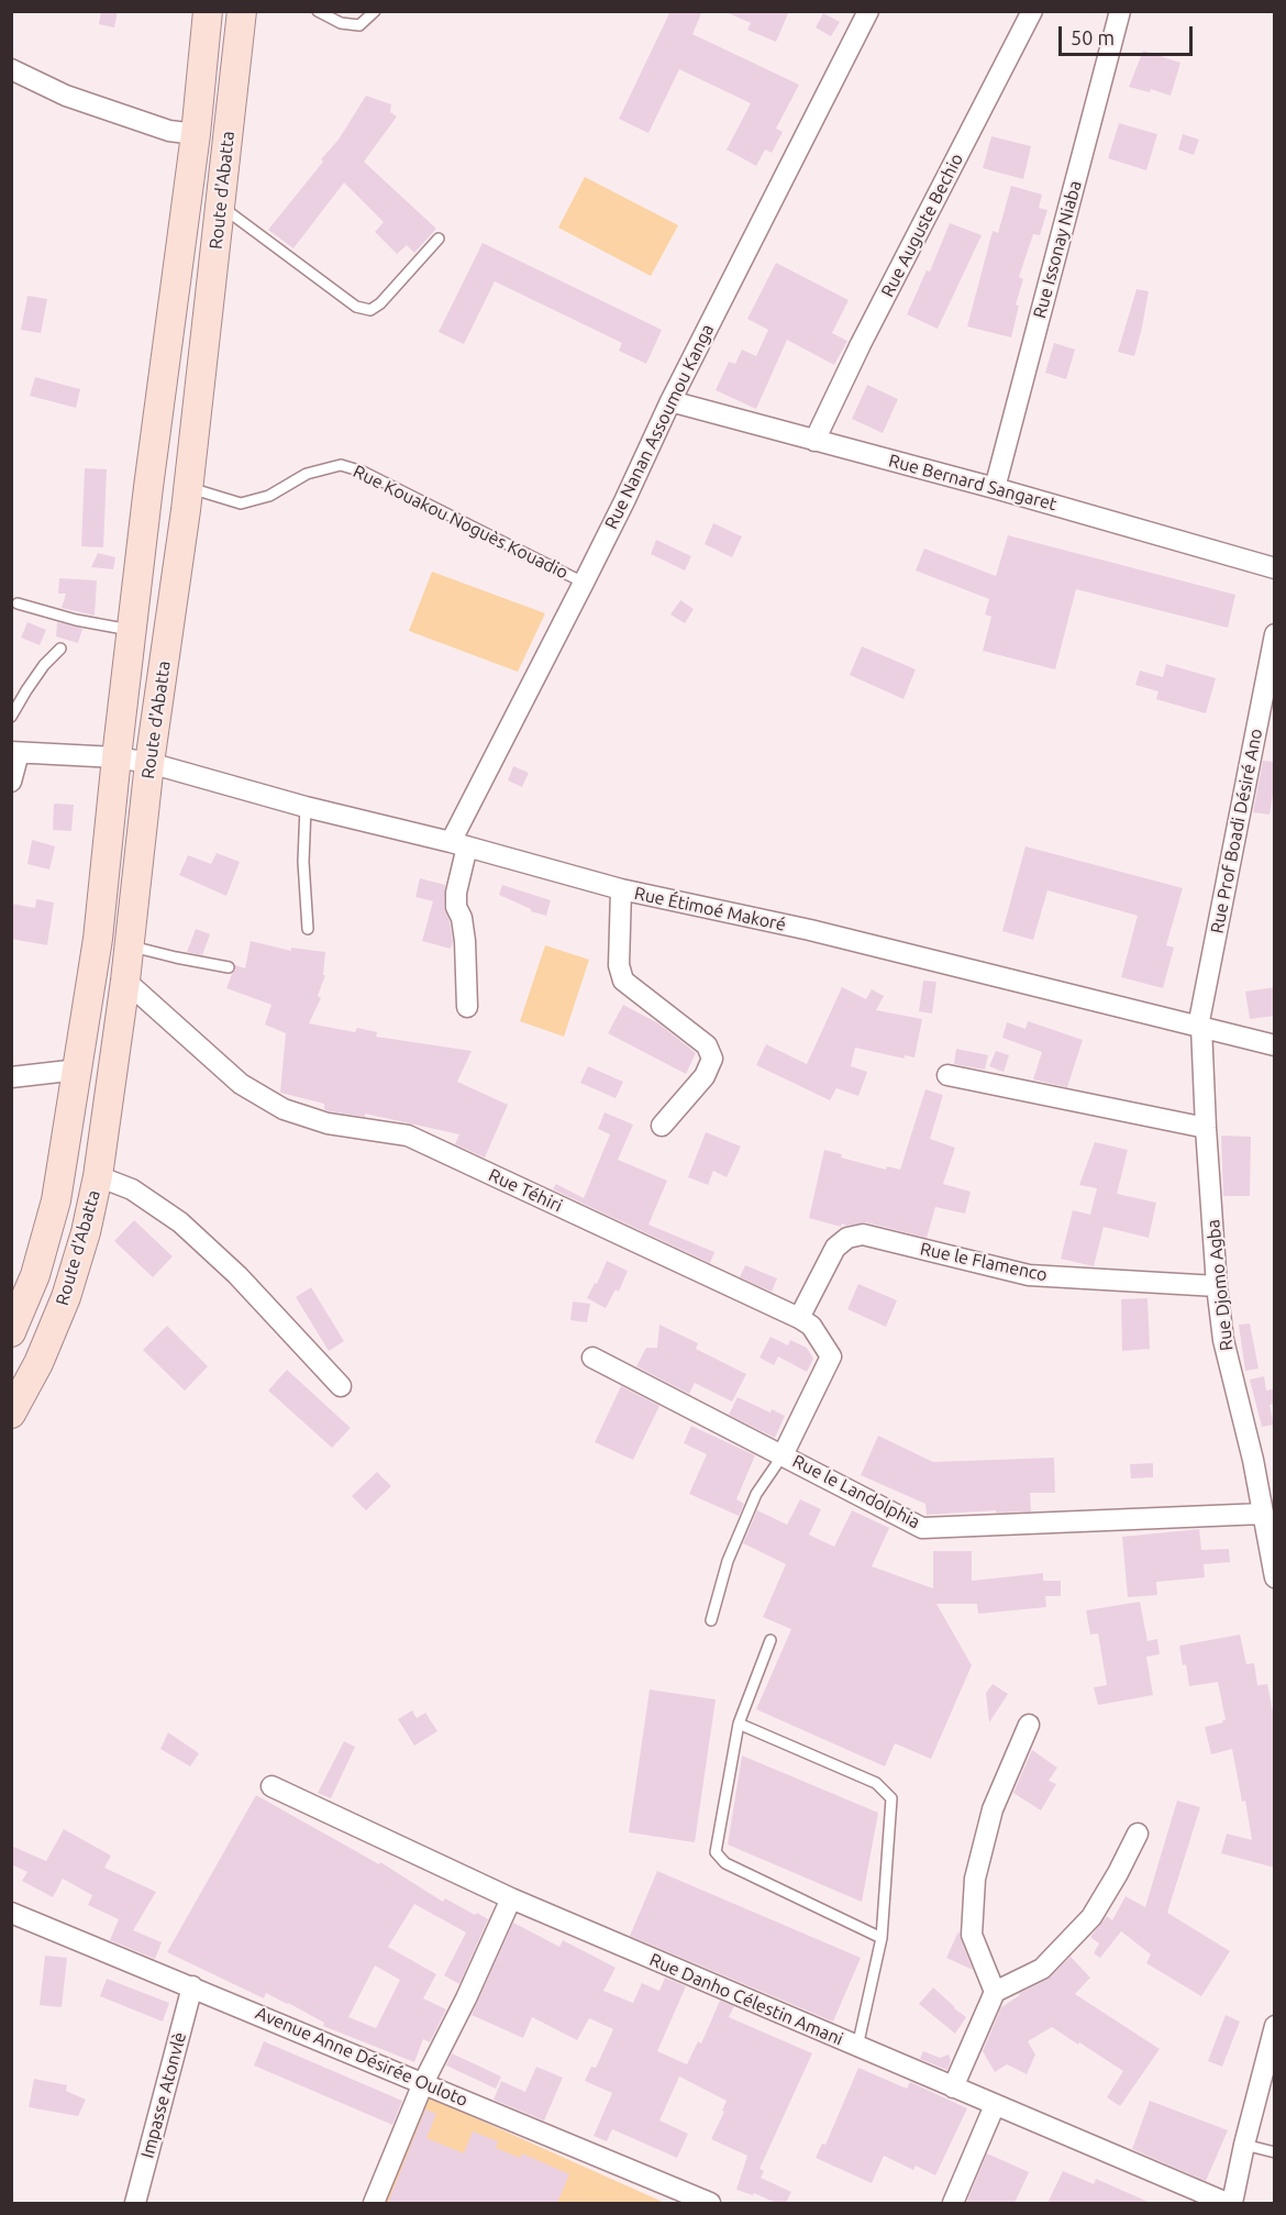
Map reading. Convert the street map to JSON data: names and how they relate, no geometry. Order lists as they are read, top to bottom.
{
  "streets": {
    "street": [
      "Route d'Abatta",
      "Rue Auguste Bechio",
      "Rue Issonay Niaba",
      "Rue Nanan Assoumou Kanga",
      "Rue Bernard Sangaret",
      "Rue Prof Boadi Désiré Ano",
      "Rue Étimoé Makoré",
      "Rue Téhiri",
      "Rue le Flamenco",
      "Rue Djomo Agba",
      "Rue le Landolphia",
      "Rue Danho Célestin Amani",
      "Avenue Anne Désirée Ouloto",
      "Impasse Atonvlè"
    ],
    "lane": ["Rue Kouakou Noguès Kouadio"]
  },
  "crossings": [
    ["Route d'Abatta", "Rue Kouakou Noguès Kouadio"],
    ["Route d'Abatta", "Rue Étimoé Makoré"],
    ["Route d'Abatta", "Rue Téhiri"],
    ["Rue Auguste Bechio", "Rue Bernard Sangaret"],
    ["Rue Issonay Niaba", "Rue Bernard Sangaret"],
    ["Rue Nanan Assoumou Kanga", "Rue Bernard Sangaret"],
    ["Rue Nanan Assoumou Kanga", "Rue Kouakou Noguès Kouadio"],
    ["Rue Nanan Assoumou Kanga", "Rue Étimoé Makoré"],
    ["Rue Prof Boadi Désiré Ano", "Rue Étimoé Makoré"],
    ["Rue Prof Boadi Désiré Ano", "Rue Djomo Agba"],
    ["Rue Étimoé Makoré", "Rue Djomo Agba"],
    ["Rue Téhiri", "Rue le Flamenco"],
    ["Rue Téhiri", "Rue le Landolphia"],
    ["Rue le Flamenco", "Rue Djomo Agba"],
    ["Rue Djomo Agba", "Rue le Landolphia"],
    ["Avenue Anne Désirée Ouloto", "Impasse Atonvlè"]
  ],
  "scale_bar": "50 m"
}
